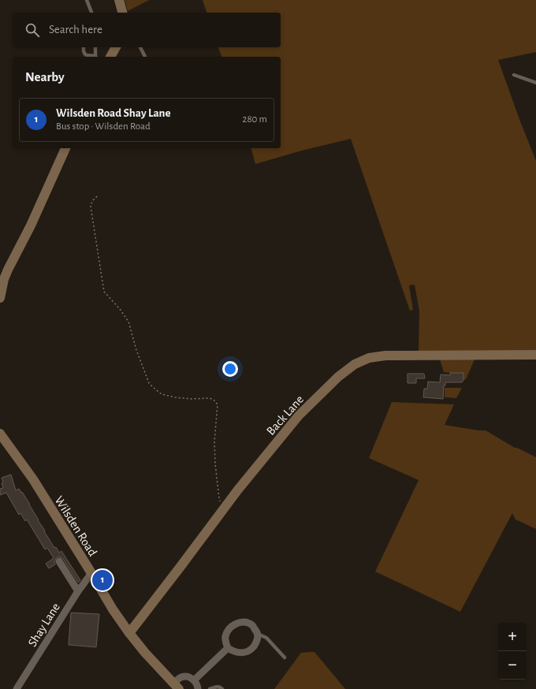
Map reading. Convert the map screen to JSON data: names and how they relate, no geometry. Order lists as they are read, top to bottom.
{
  "streets": {
    "street": ["Back Lane", "Wilsden Road", "Shay Lane"]
  },
  "crossings": [
    ["Back Lane", "Wilsden Road"],
    ["Wilsden Road", "Shay Lane"]
  ],
  "page": {
    "search": "Search here",
    "heading": "Nearby",
    "list": [
      {
        "mark": "1",
        "name": "Wilsden Road Shay Lane",
        "note": "Bus stop · Wilsden Road",
        "value": "280 m"
      }
    ],
    "pins": "1",
    "map_buttons": ["+", "−"]
  }
}
